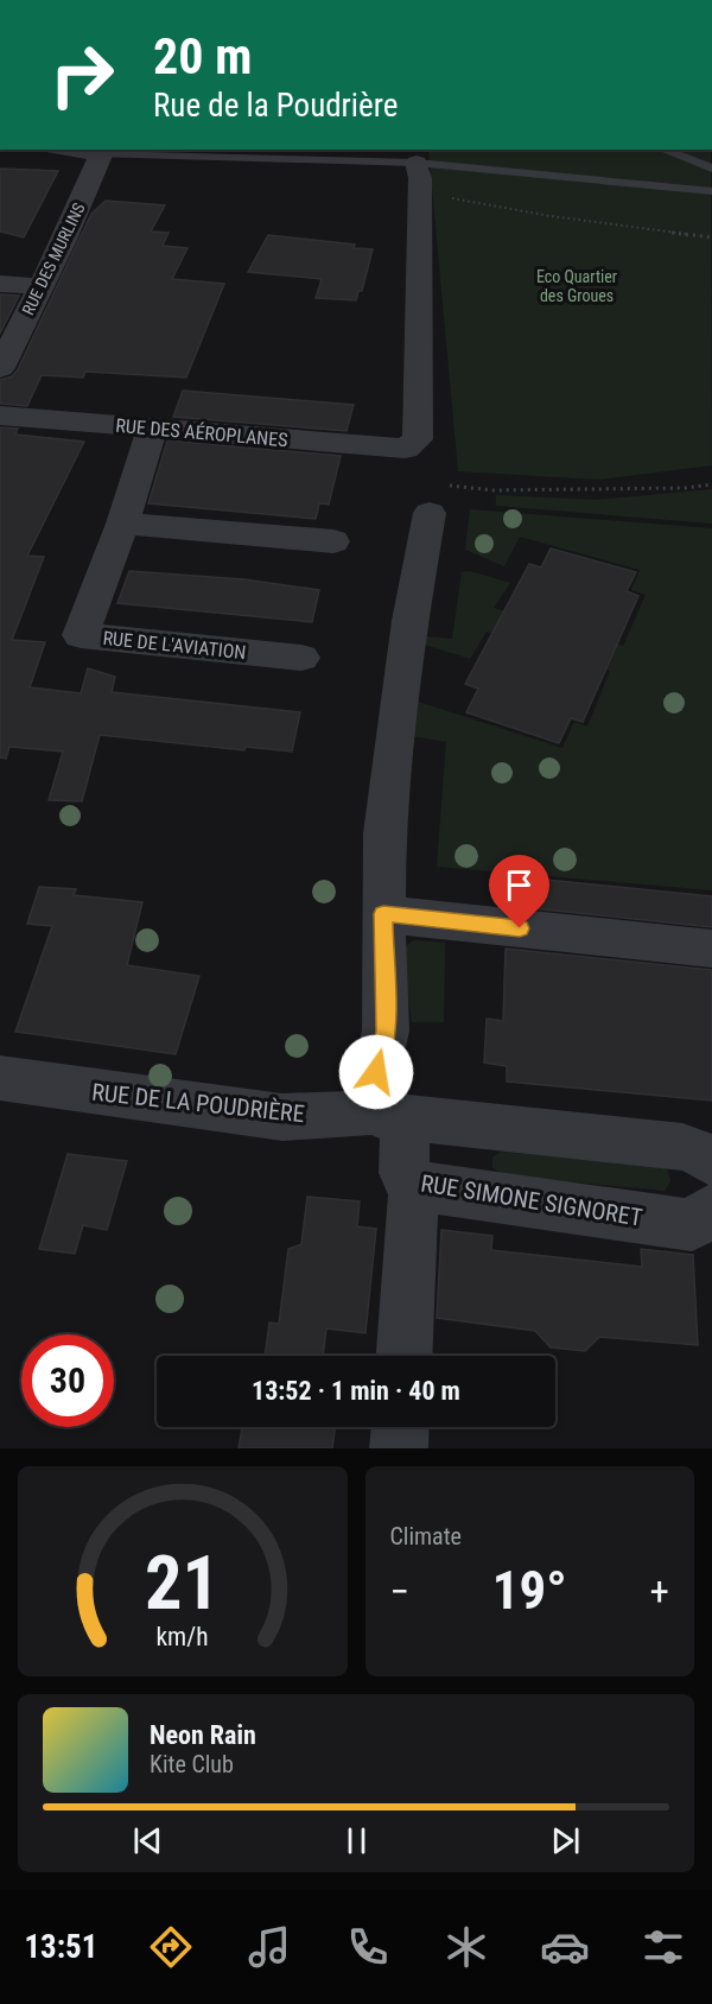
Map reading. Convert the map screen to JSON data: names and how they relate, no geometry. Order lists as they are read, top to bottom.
{
  "streets": {
    "street": [
      "RUE DES MURLINS",
      "RUE DES AÉROPLANES",
      "RUE DE L'AVIATION",
      "RUE DE LA POUDRIÈRE",
      "RUE SIMONE SIGNORET"
    ]
  },
  "crossings": [
    ["RUE DES AÉROPLANES", "RUE DE L'AVIATION"],
    ["RUE DE LA POUDRIÈRE", "RUE SIMONE SIGNORET"]
  ],
  "parks": ["Eco Quartier des Groues"],
  "page": {
    "turn": ["20 m", "Rue de la Poudrière"],
    "limit": "30",
    "trip": "13:52 · 1 min · 40 m",
    "tile": "Climate",
    "heat": ["−", "19°", "+"],
    "song": ["Neon Rain", "Kite Club"],
    "tabs": "13:51",
    "gauge": ["21", "km/h"]
  }
}
